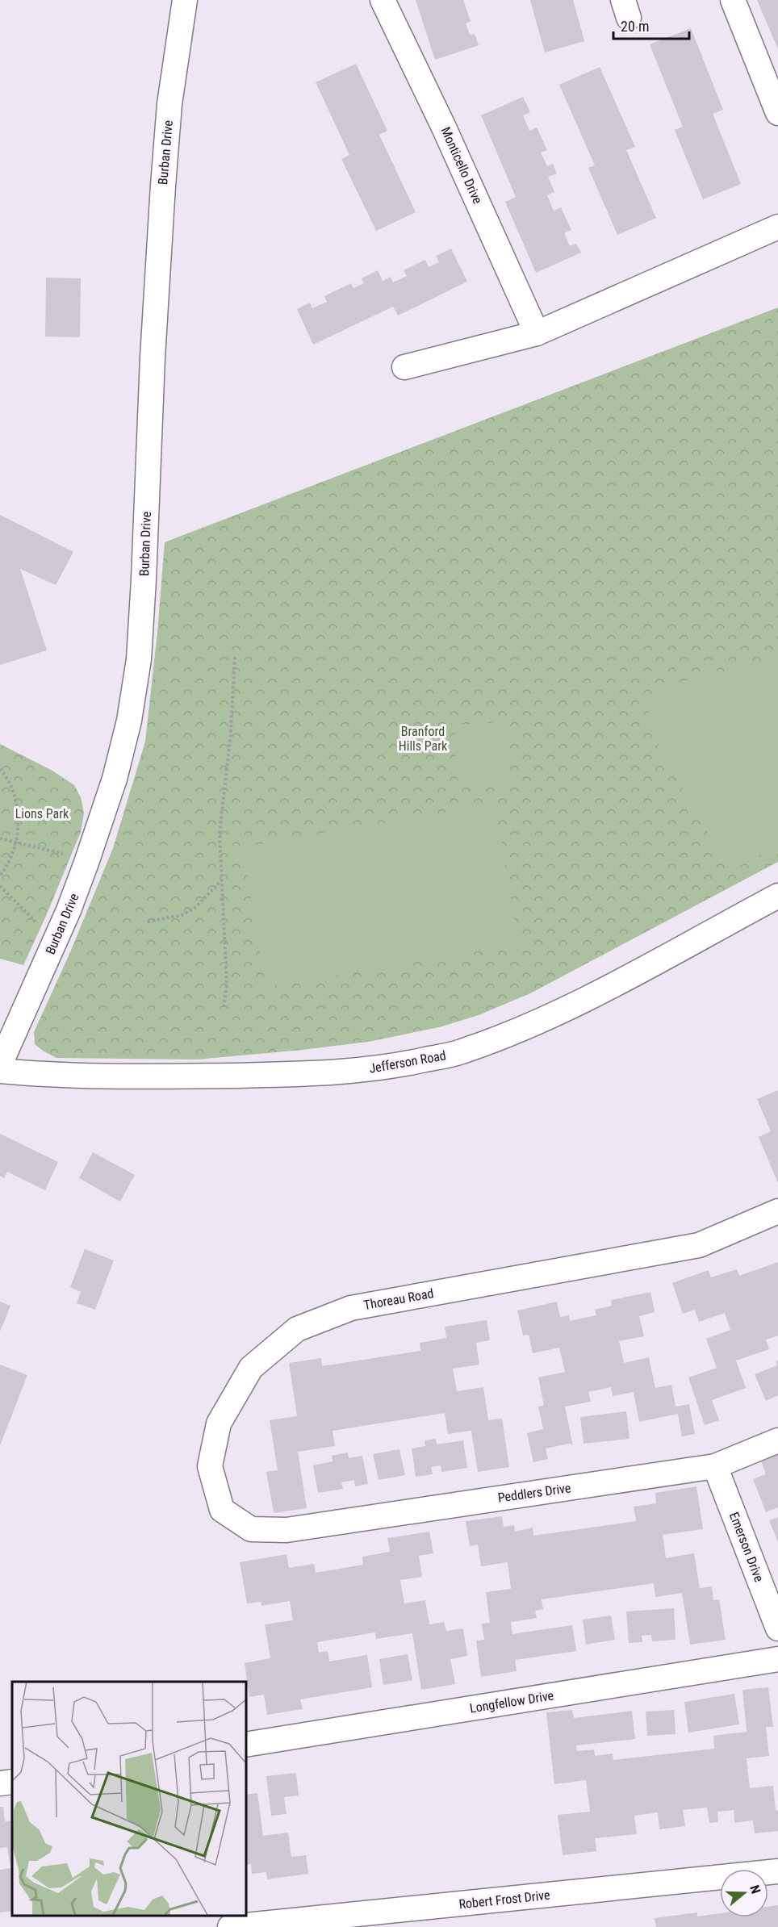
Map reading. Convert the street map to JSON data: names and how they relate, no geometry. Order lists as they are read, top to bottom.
{
  "streets": {
    "street": [
      "Burban Drive",
      "Monticello Drive",
      "Jefferson Road",
      "Thoreau Road",
      "Peddlers Drive",
      "Emerson Drive",
      "Longfellow Drive",
      "Robert Frost Drive"
    ]
  },
  "crossings": [
    ["Thoreau Road", "Peddlers Drive"],
    ["Peddlers Drive", "Emerson Drive"]
  ],
  "parks": ["Branford Hills Park", "Lions Park"],
  "scale_bar": "20 m",
  "north": "right"
}
